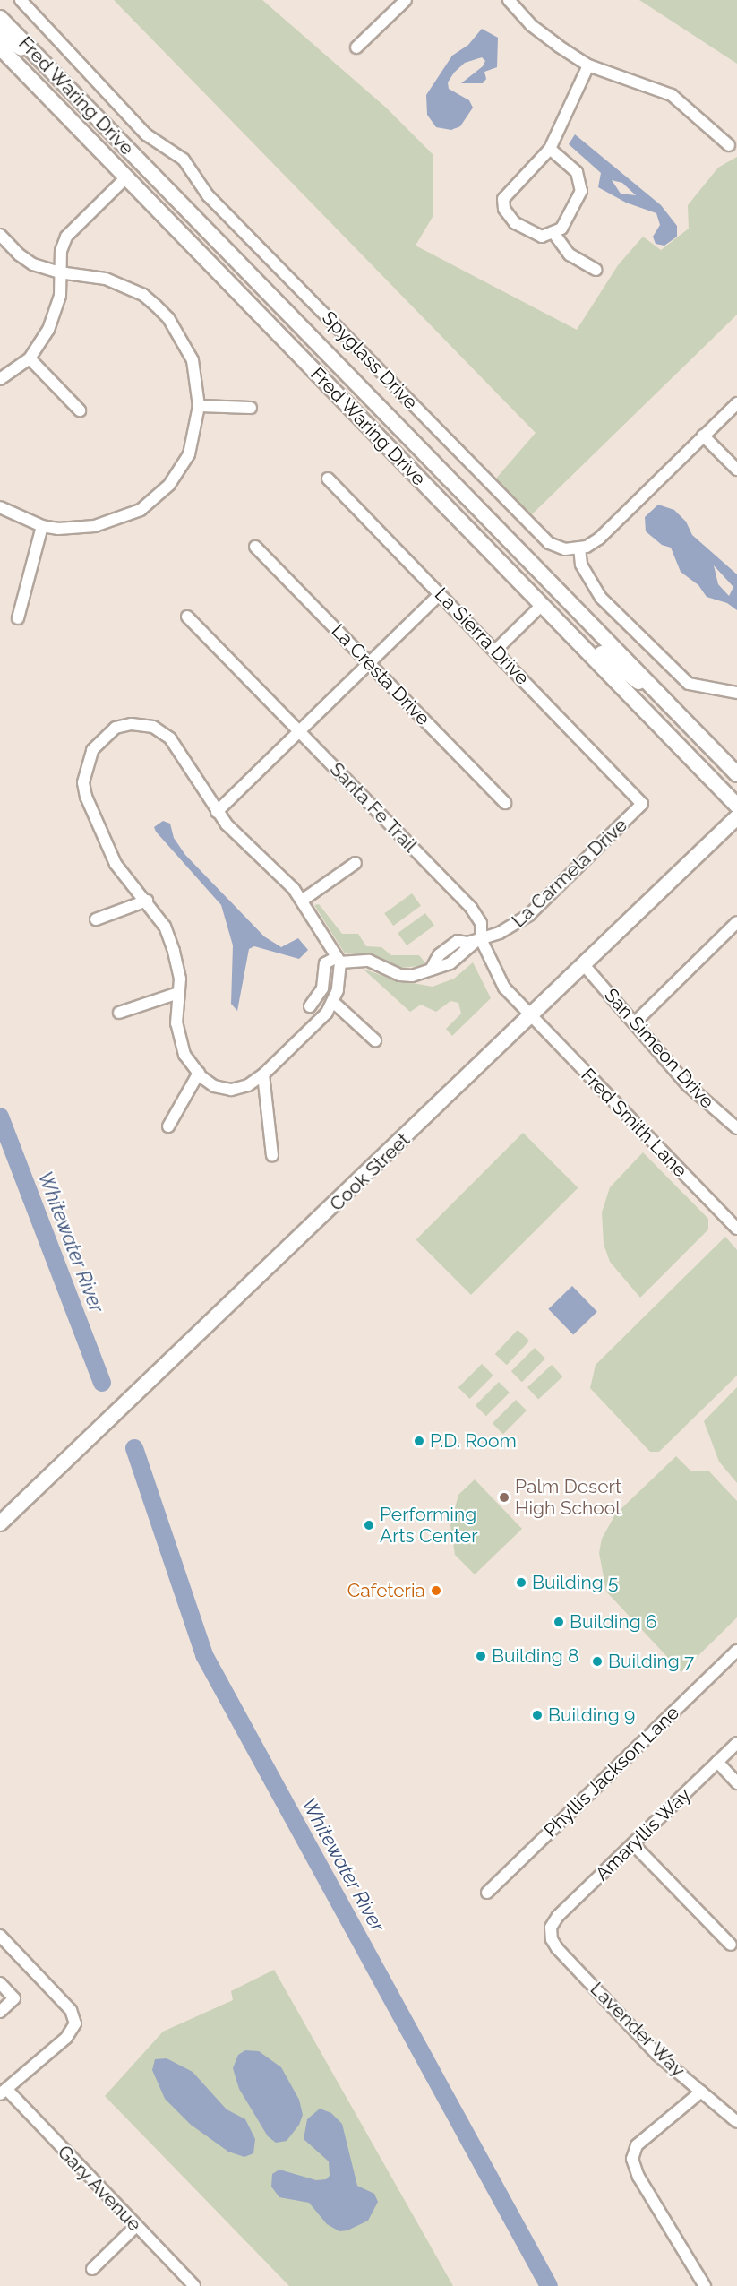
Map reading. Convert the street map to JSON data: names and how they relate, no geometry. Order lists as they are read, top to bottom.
{
  "streets": {
    "main road": ["Fred Waring Drive", "Cook Street"],
    "street": [
      "Spyglass Drive",
      "La Sierra Drive",
      "La Cresta Drive",
      "Santa Fe Trail",
      "La Carmela Drive",
      "San Simeon Drive",
      "Fred Smith Lane",
      "Phyllis Jackson Lane",
      "Amaryllis Way",
      "Lavender Way",
      "Gary Avenue"
    ]
  },
  "crossings": [
    ["La Sierra Drive", "La Carmela Drive"],
    ["Santa Fe Trail", "La Carmela Drive"],
    ["Santa Fe Trail", "Fred Smith Lane"],
    ["Santa Fe Trail", "Cook Street"],
    ["San Simeon Drive", "Cook Street"],
    ["Fred Smith Lane", "Cook Street"],
    ["Amaryllis Way", "Lavender Way"]
  ],
  "water": ["Whitewater River"],
  "places": [
    "P.D. Room",
    "Palm Desert High School",
    "Performing Arts Center",
    "Building 5",
    "Cafeteria",
    "Building 6",
    "Building 8",
    "Building 7",
    "Building 9"
  ]
}
